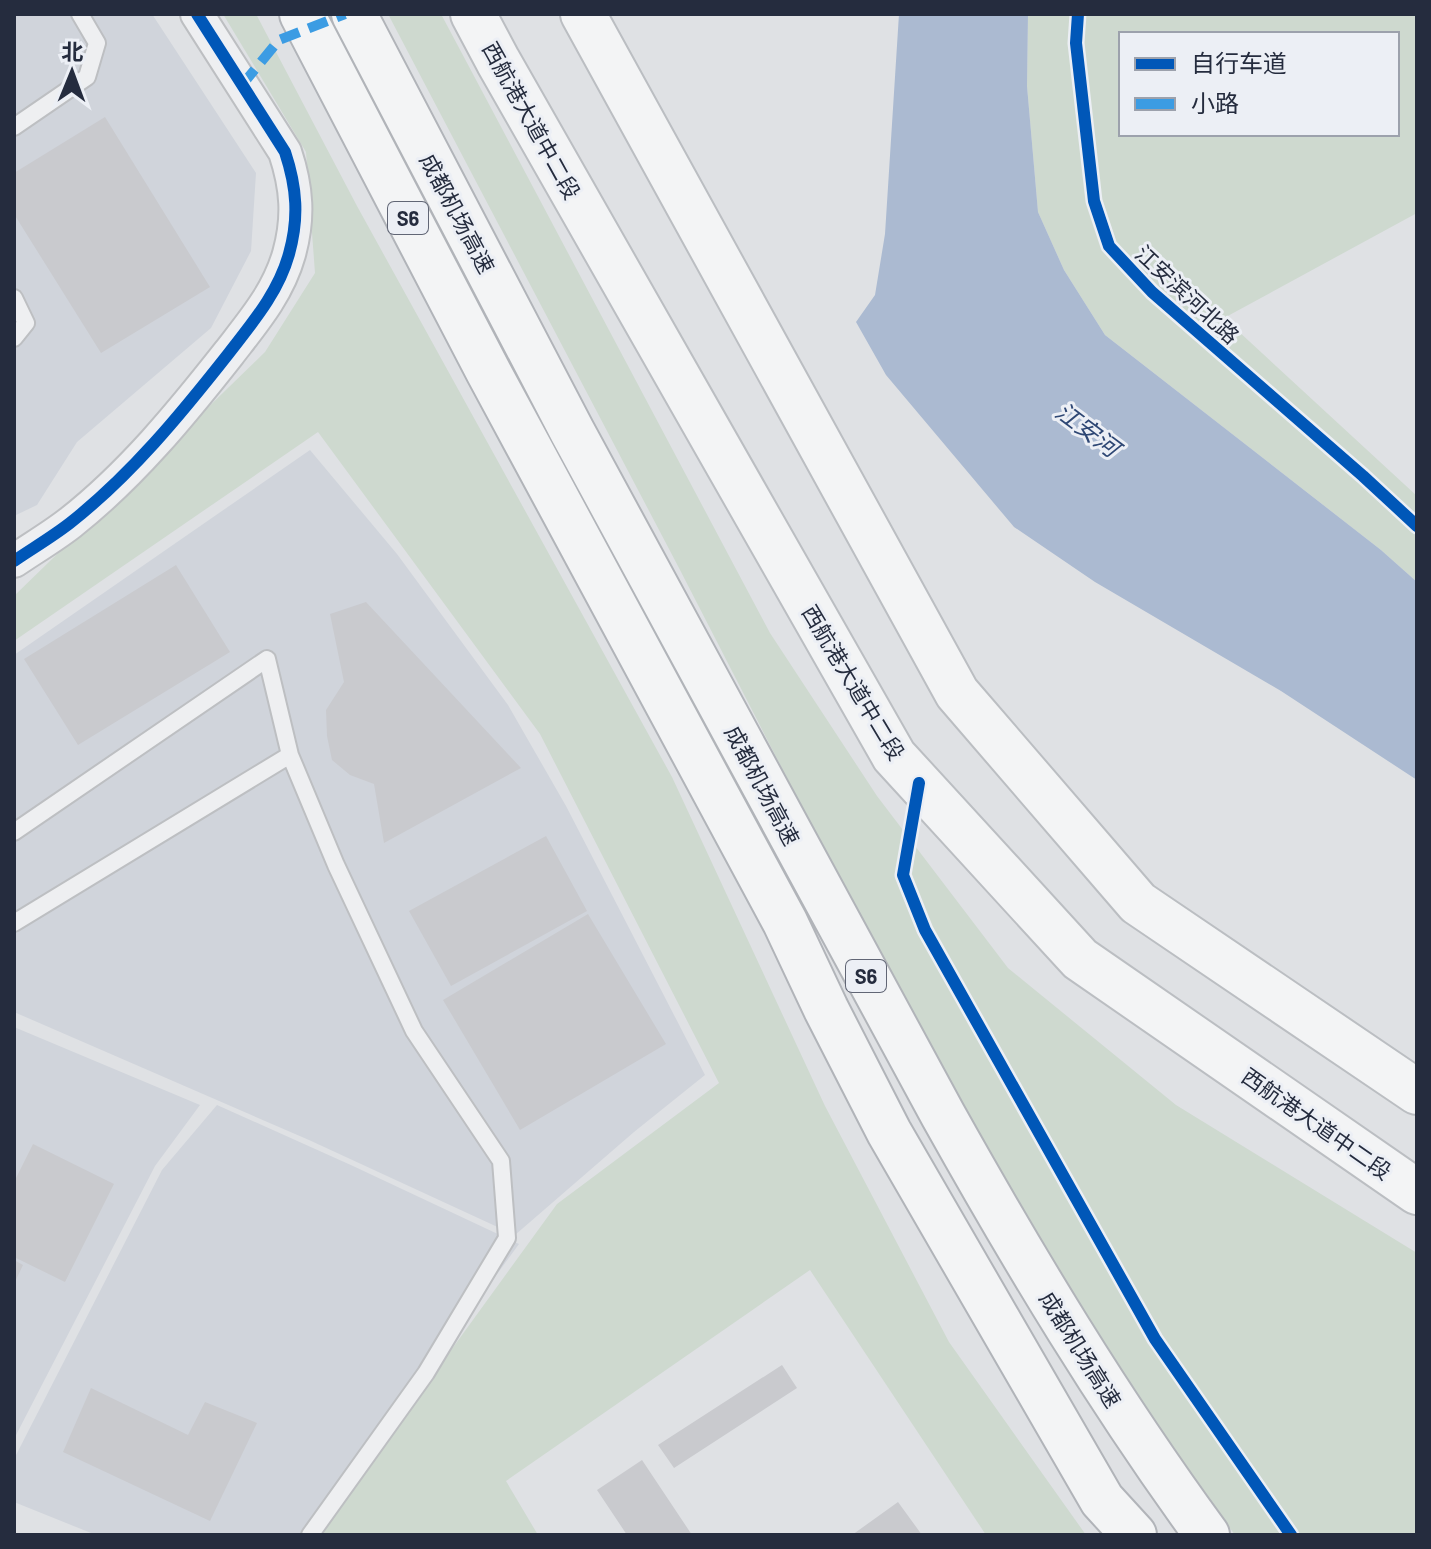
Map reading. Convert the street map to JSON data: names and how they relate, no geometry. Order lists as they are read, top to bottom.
{
  "streets": {
    "main road": ["西航港大道中二段", "成都机场高速", "S6"],
    "cycle path": ["江安滨河北路"]
  },
  "water": ["江安河"],
  "legend": ["自行车道", "小路"],
  "north": "top"
}
